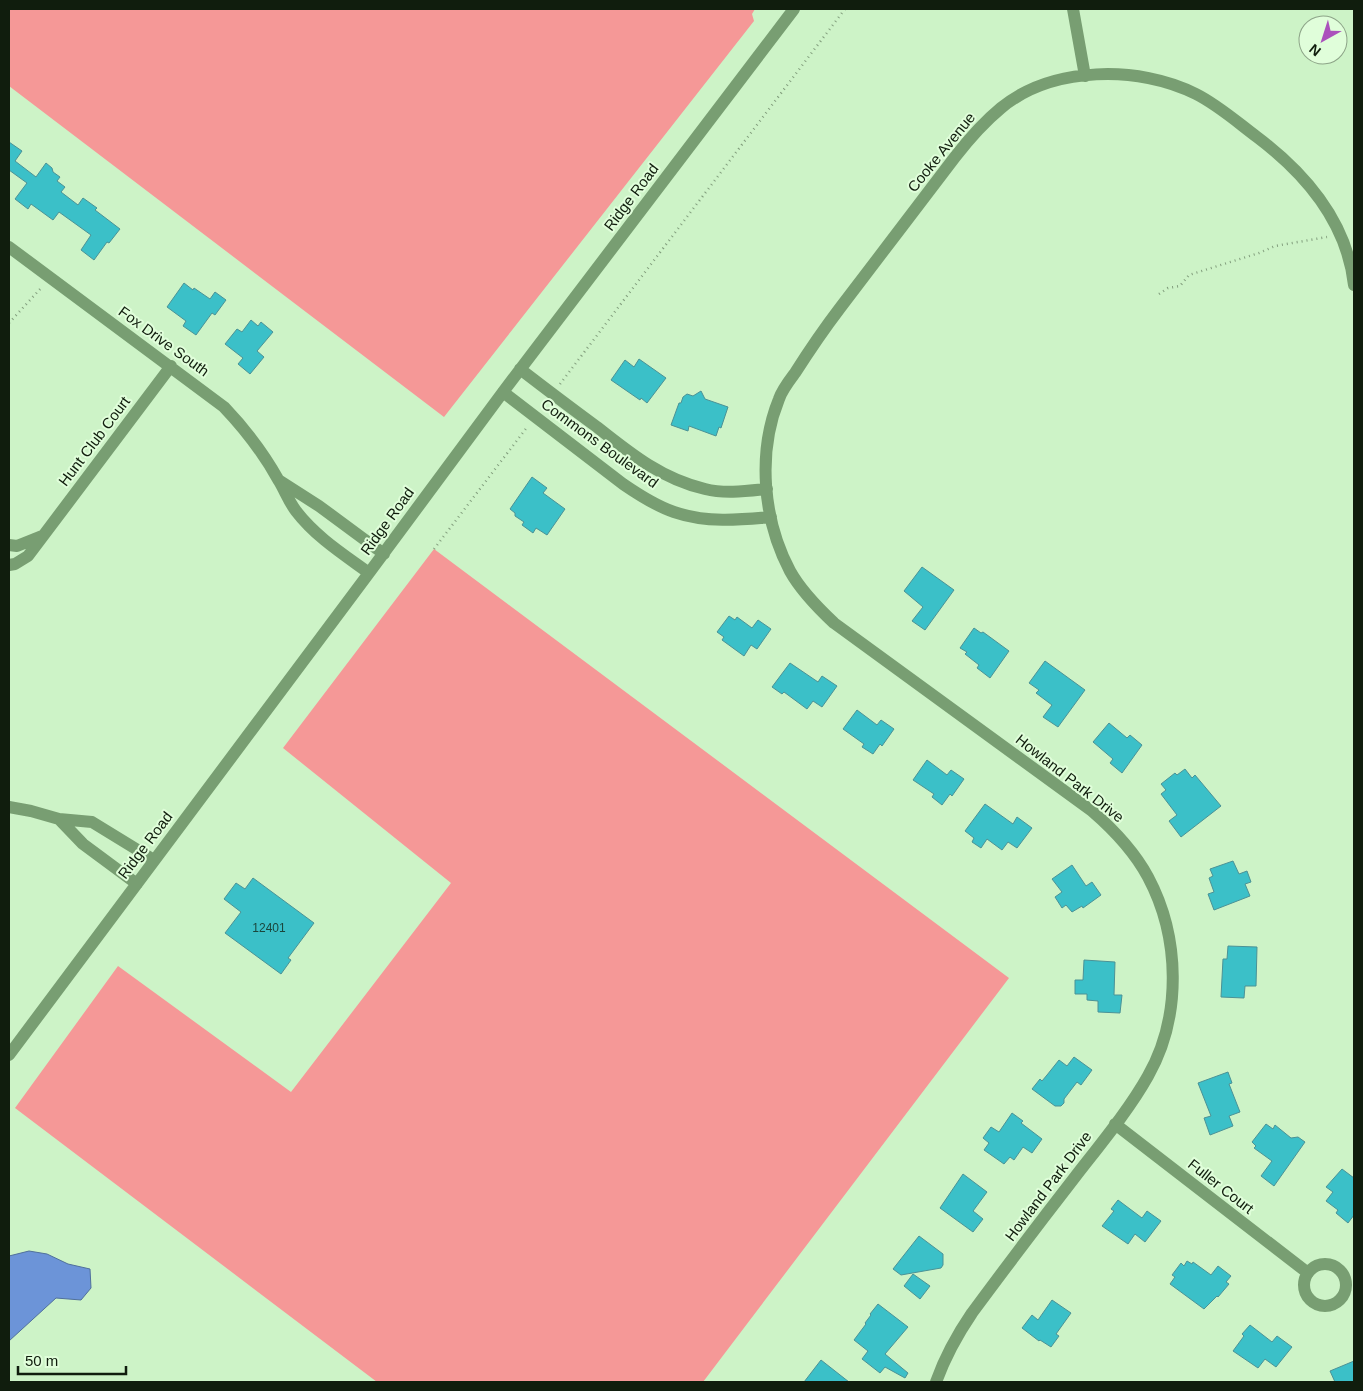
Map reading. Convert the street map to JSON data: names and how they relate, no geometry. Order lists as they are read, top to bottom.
{
  "streets": {
    "street": [
      "Cooke Avenue",
      "Ridge Road",
      "Fox Drive South",
      "Hunt Club Court",
      "Commons Boulevard",
      "Howland Park Drive",
      "Fuller Court"
    ]
  },
  "crossings": [
    ["Cooke Avenue", "Commons Boulevard"],
    ["Cooke Avenue", "Howland Park Drive"],
    ["Ridge Road", "Fox Drive South"],
    ["Ridge Road", "Commons Boulevard"],
    ["Fox Drive South", "Hunt Club Court"],
    ["Commons Boulevard", "Howland Park Drive"],
    ["Howland Park Drive", "Fuller Court"]
  ],
  "house_numbers": ["12401"],
  "scale_bar": "50 m",
  "north": "bottom left"
}
